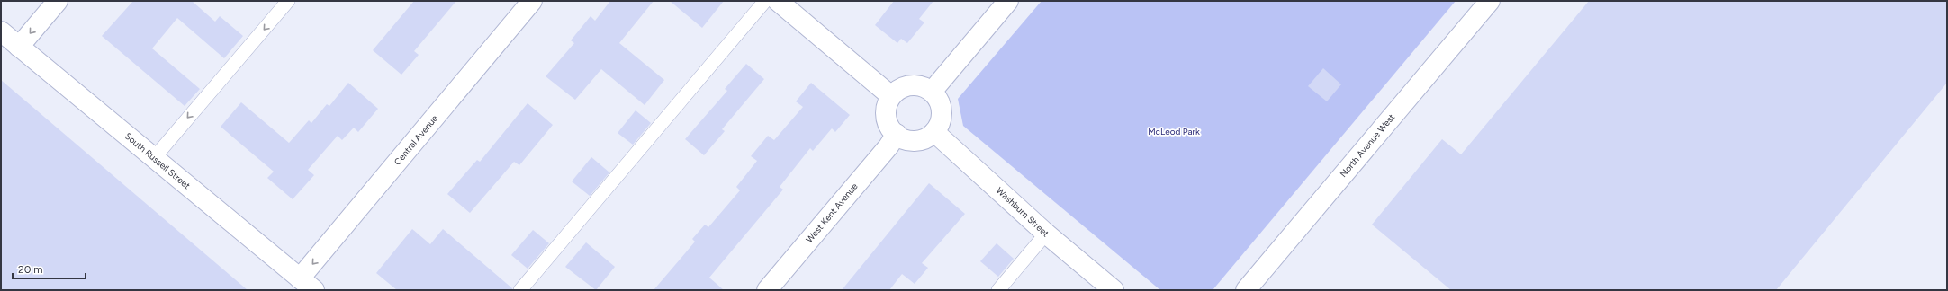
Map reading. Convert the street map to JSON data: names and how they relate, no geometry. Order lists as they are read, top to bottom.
{
  "streets": {
    "street": [
      "Central Avenue",
      "North Avenue West",
      "South Russell Street",
      "Washburn Street",
      "West Kent Avenue"
    ]
  },
  "crossings": [
    ["Central Avenue", "South Russell Street"],
    ["Washburn Street", "West Kent Avenue"]
  ],
  "one_way": ["Central Avenue"],
  "parks": ["McLeod Park"],
  "scale_bar": "20 m"
}
